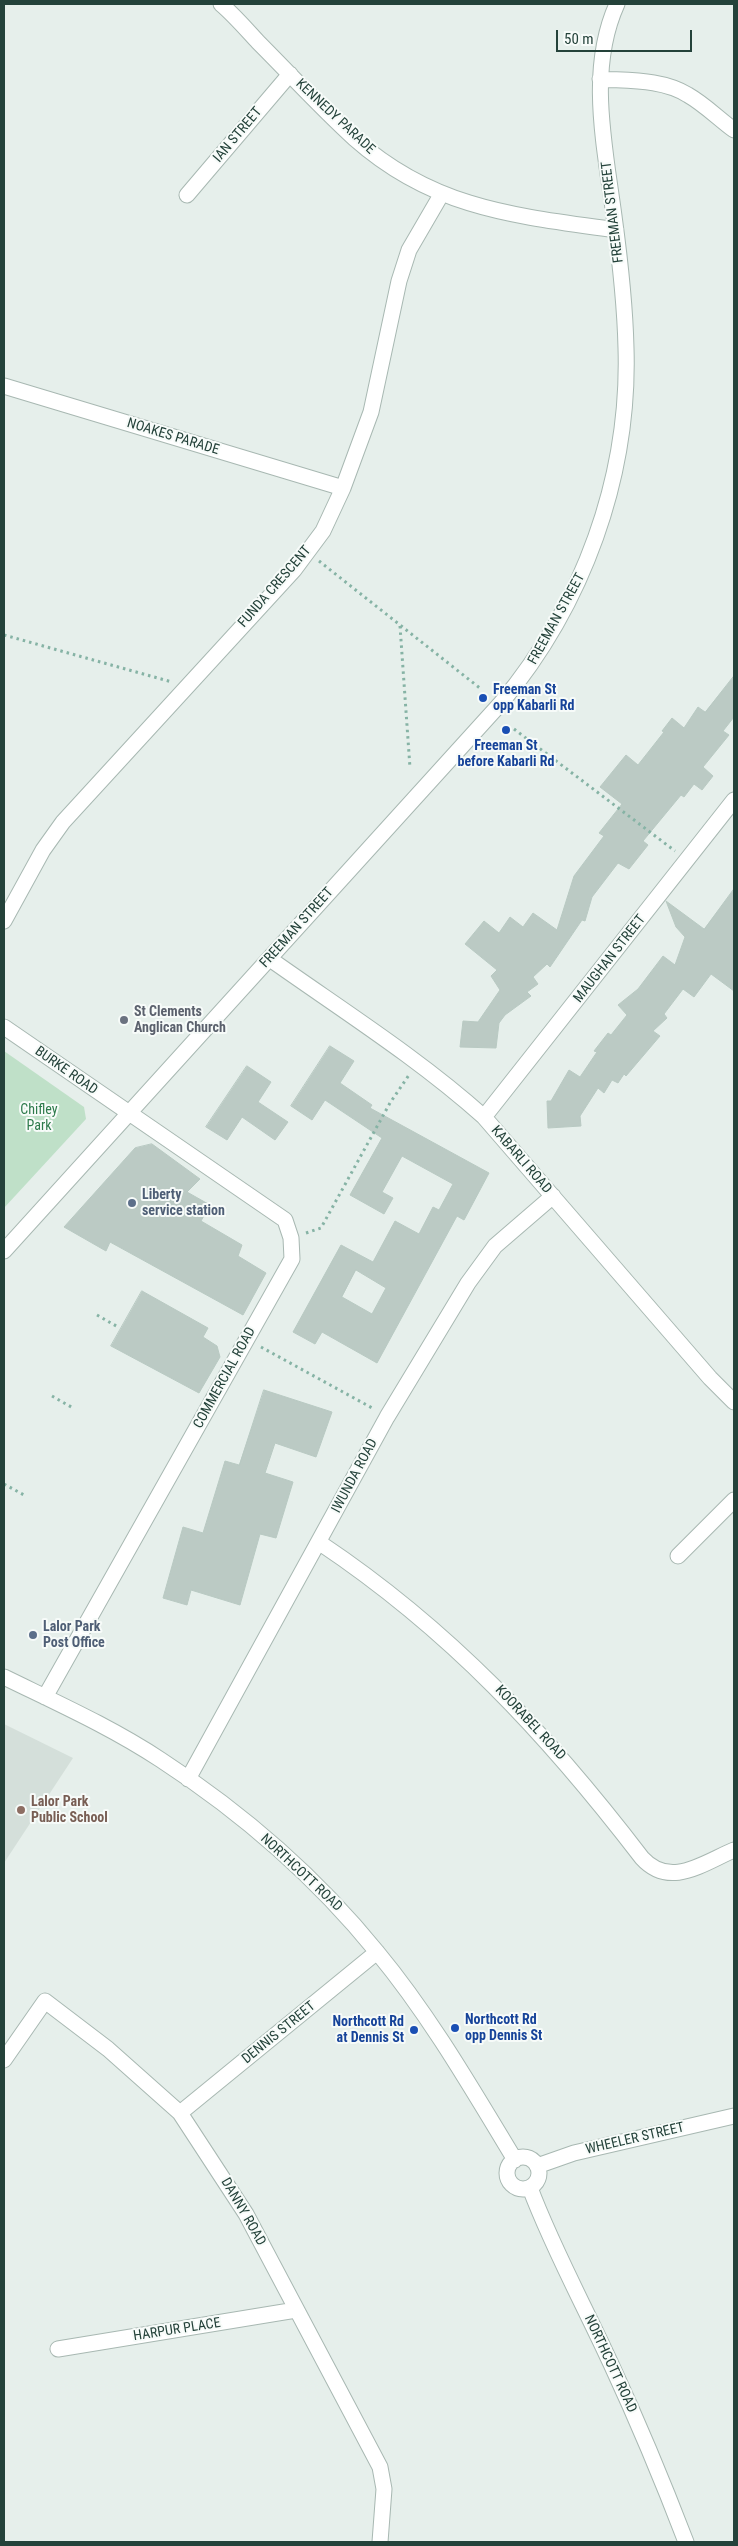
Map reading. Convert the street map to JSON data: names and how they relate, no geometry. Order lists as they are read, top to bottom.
{
  "streets": {
    "street": [
      "KENNEDY PARADE",
      "IAN STREET",
      "FREEMAN STREET",
      "NOAKES PARADE",
      "FUNDA CRESCENT",
      "MAUGHAN STREET",
      "BURKE ROAD",
      "KABARLI ROAD",
      "COMMERCIAL ROAD",
      "IWUNDA ROAD",
      "KOORABEL ROAD",
      "NORTHCOTT ROAD",
      "DENNIS STREET",
      "WHEELER STREET",
      "DANNY ROAD",
      "HARPUR PLACE"
    ]
  },
  "crossings": [
    ["KENNEDY PARADE", "IAN STREET"],
    ["KENNEDY PARADE", "FREEMAN STREET"],
    ["KENNEDY PARADE", "FUNDA CRESCENT"],
    ["FREEMAN STREET", "BURKE ROAD"],
    ["FREEMAN STREET", "KABARLI ROAD"],
    ["NOAKES PARADE", "FUNDA CRESCENT"],
    ["MAUGHAN STREET", "KABARLI ROAD"],
    ["KABARLI ROAD", "IWUNDA ROAD"],
    ["COMMERCIAL ROAD", "NORTHCOTT ROAD"],
    ["IWUNDA ROAD", "KOORABEL ROAD"],
    ["IWUNDA ROAD", "NORTHCOTT ROAD"],
    ["NORTHCOTT ROAD", "DENNIS STREET"],
    ["NORTHCOTT ROAD", "WHEELER STREET"],
    ["DENNIS STREET", "DANNY ROAD"],
    ["DANNY ROAD", "HARPUR PLACE"]
  ],
  "parks": ["Chifley Park"],
  "places": [
    "Freeman St opp Kabarli Rd",
    "Freeman St before Kabarli Rd",
    "St Clements Anglican Church",
    "Liberty service station",
    "Lalor Park Post Office",
    "Lalor Park Public School",
    "Northcott Rd opp Dennis St",
    "Northcott Rd at Dennis St"
  ],
  "scale_bar": "50 m"
}
